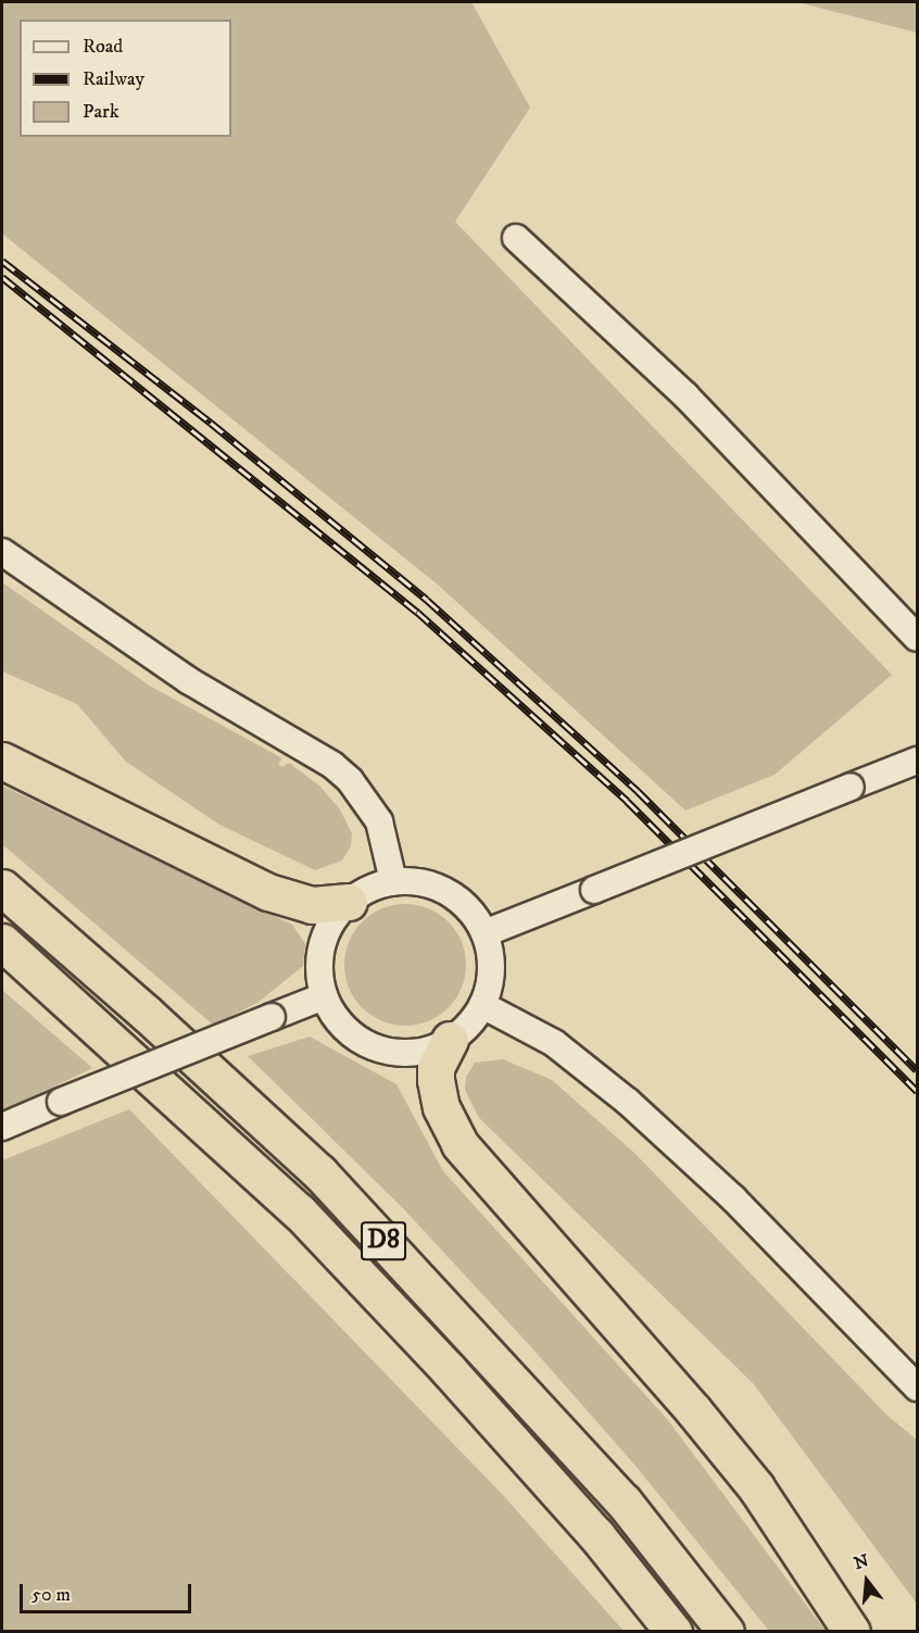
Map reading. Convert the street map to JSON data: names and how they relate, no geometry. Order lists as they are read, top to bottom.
{
  "streets": {
    "highway": ["D8"]
  },
  "legend": ["Road", "Railway", "Park"],
  "scale_bar": "50 m",
  "north": "top"
}
